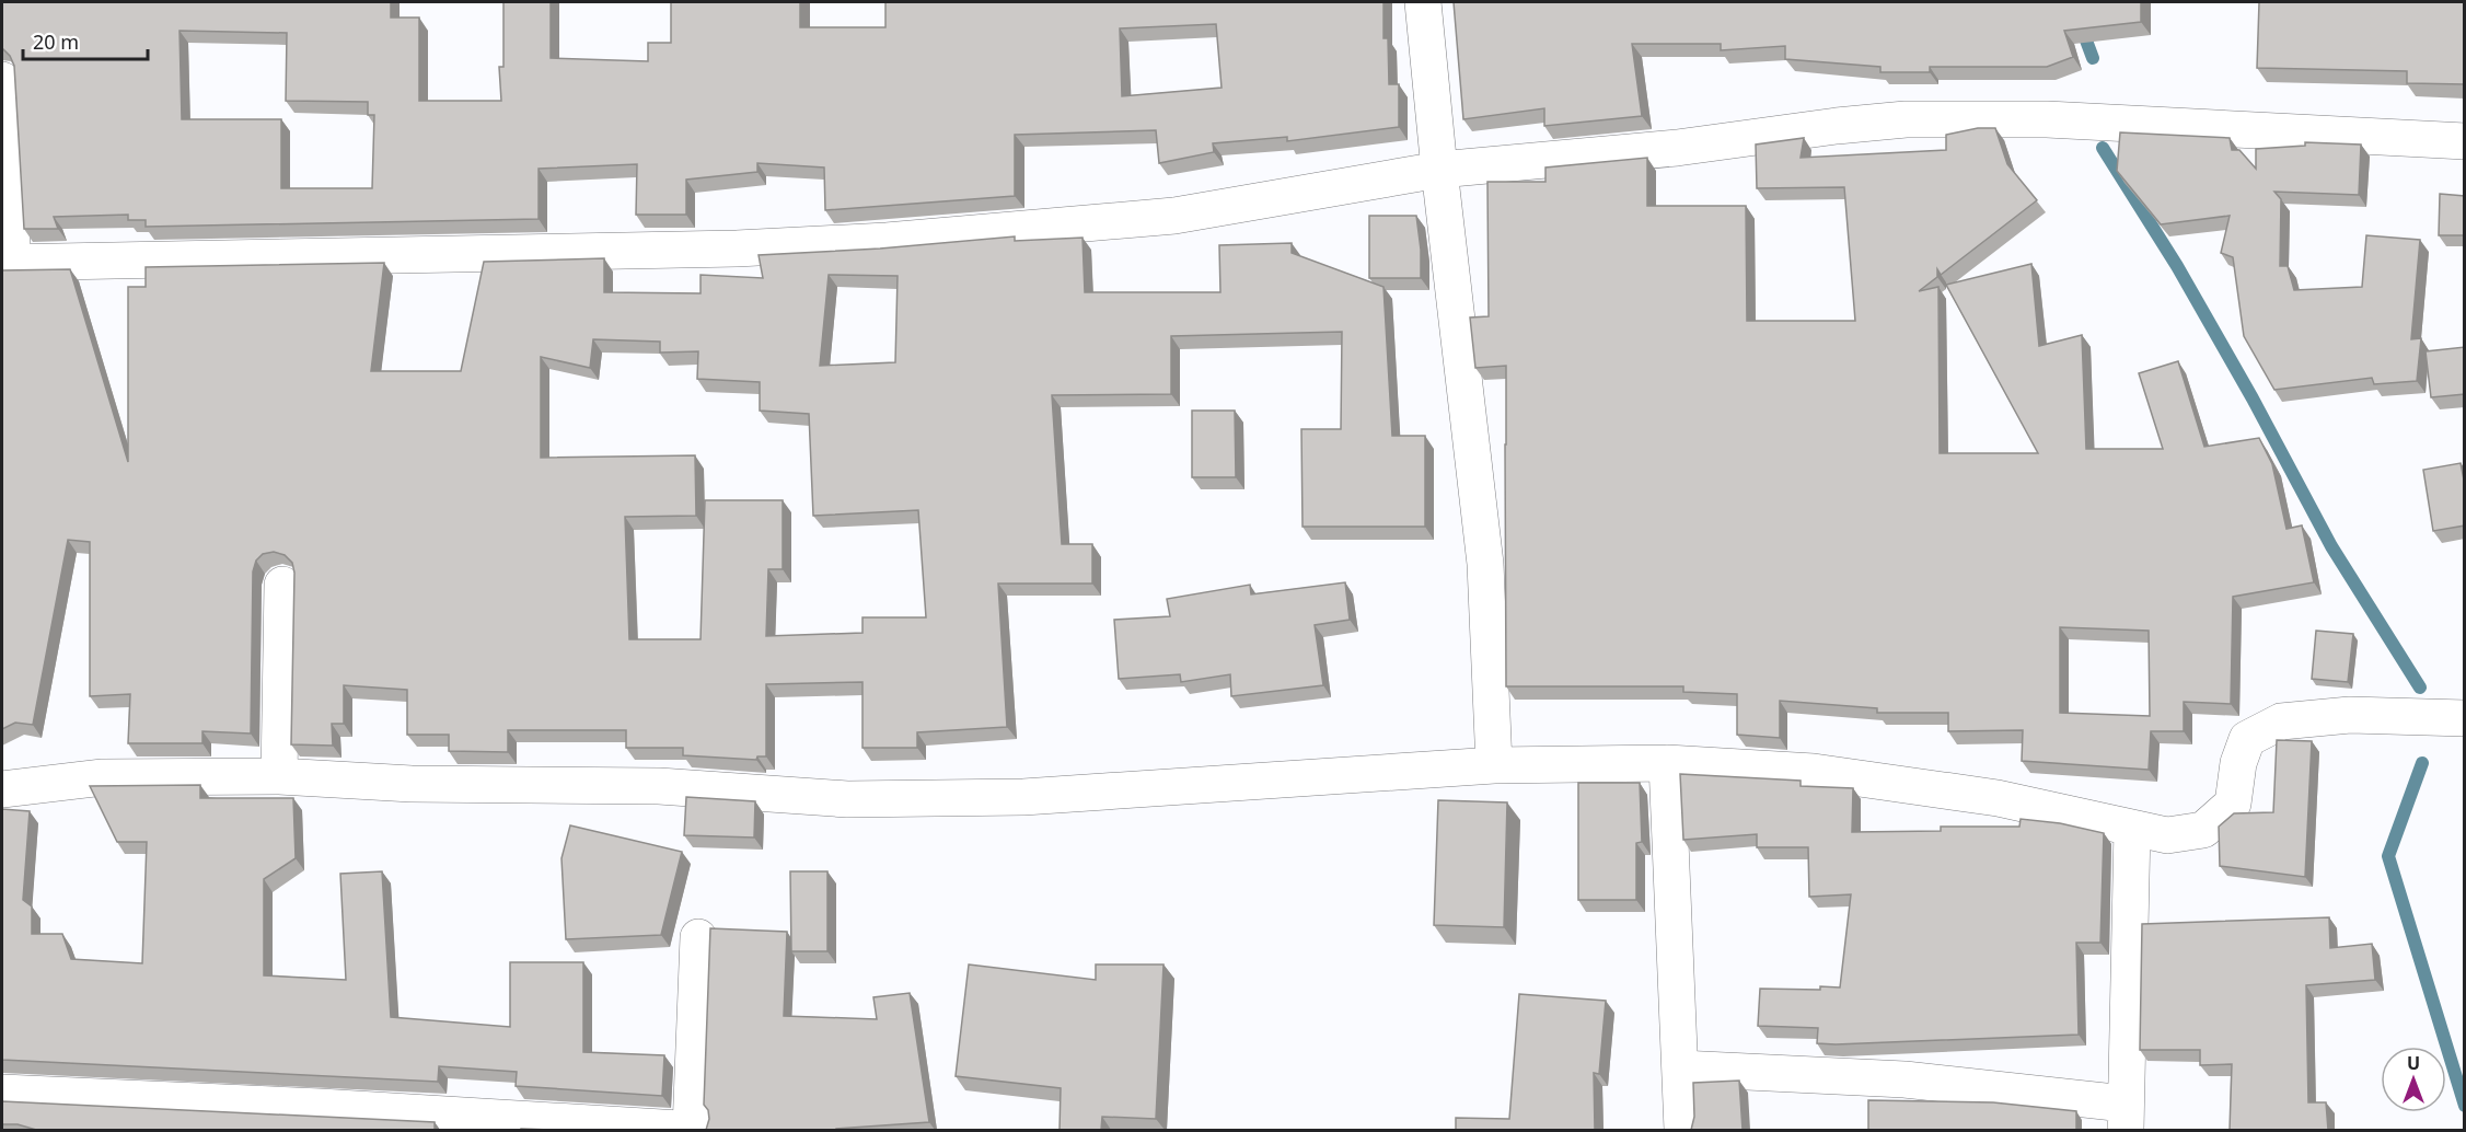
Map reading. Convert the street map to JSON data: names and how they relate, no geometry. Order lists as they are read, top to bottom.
{
  "scale_bar": "20 m",
  "north": "top"
}
